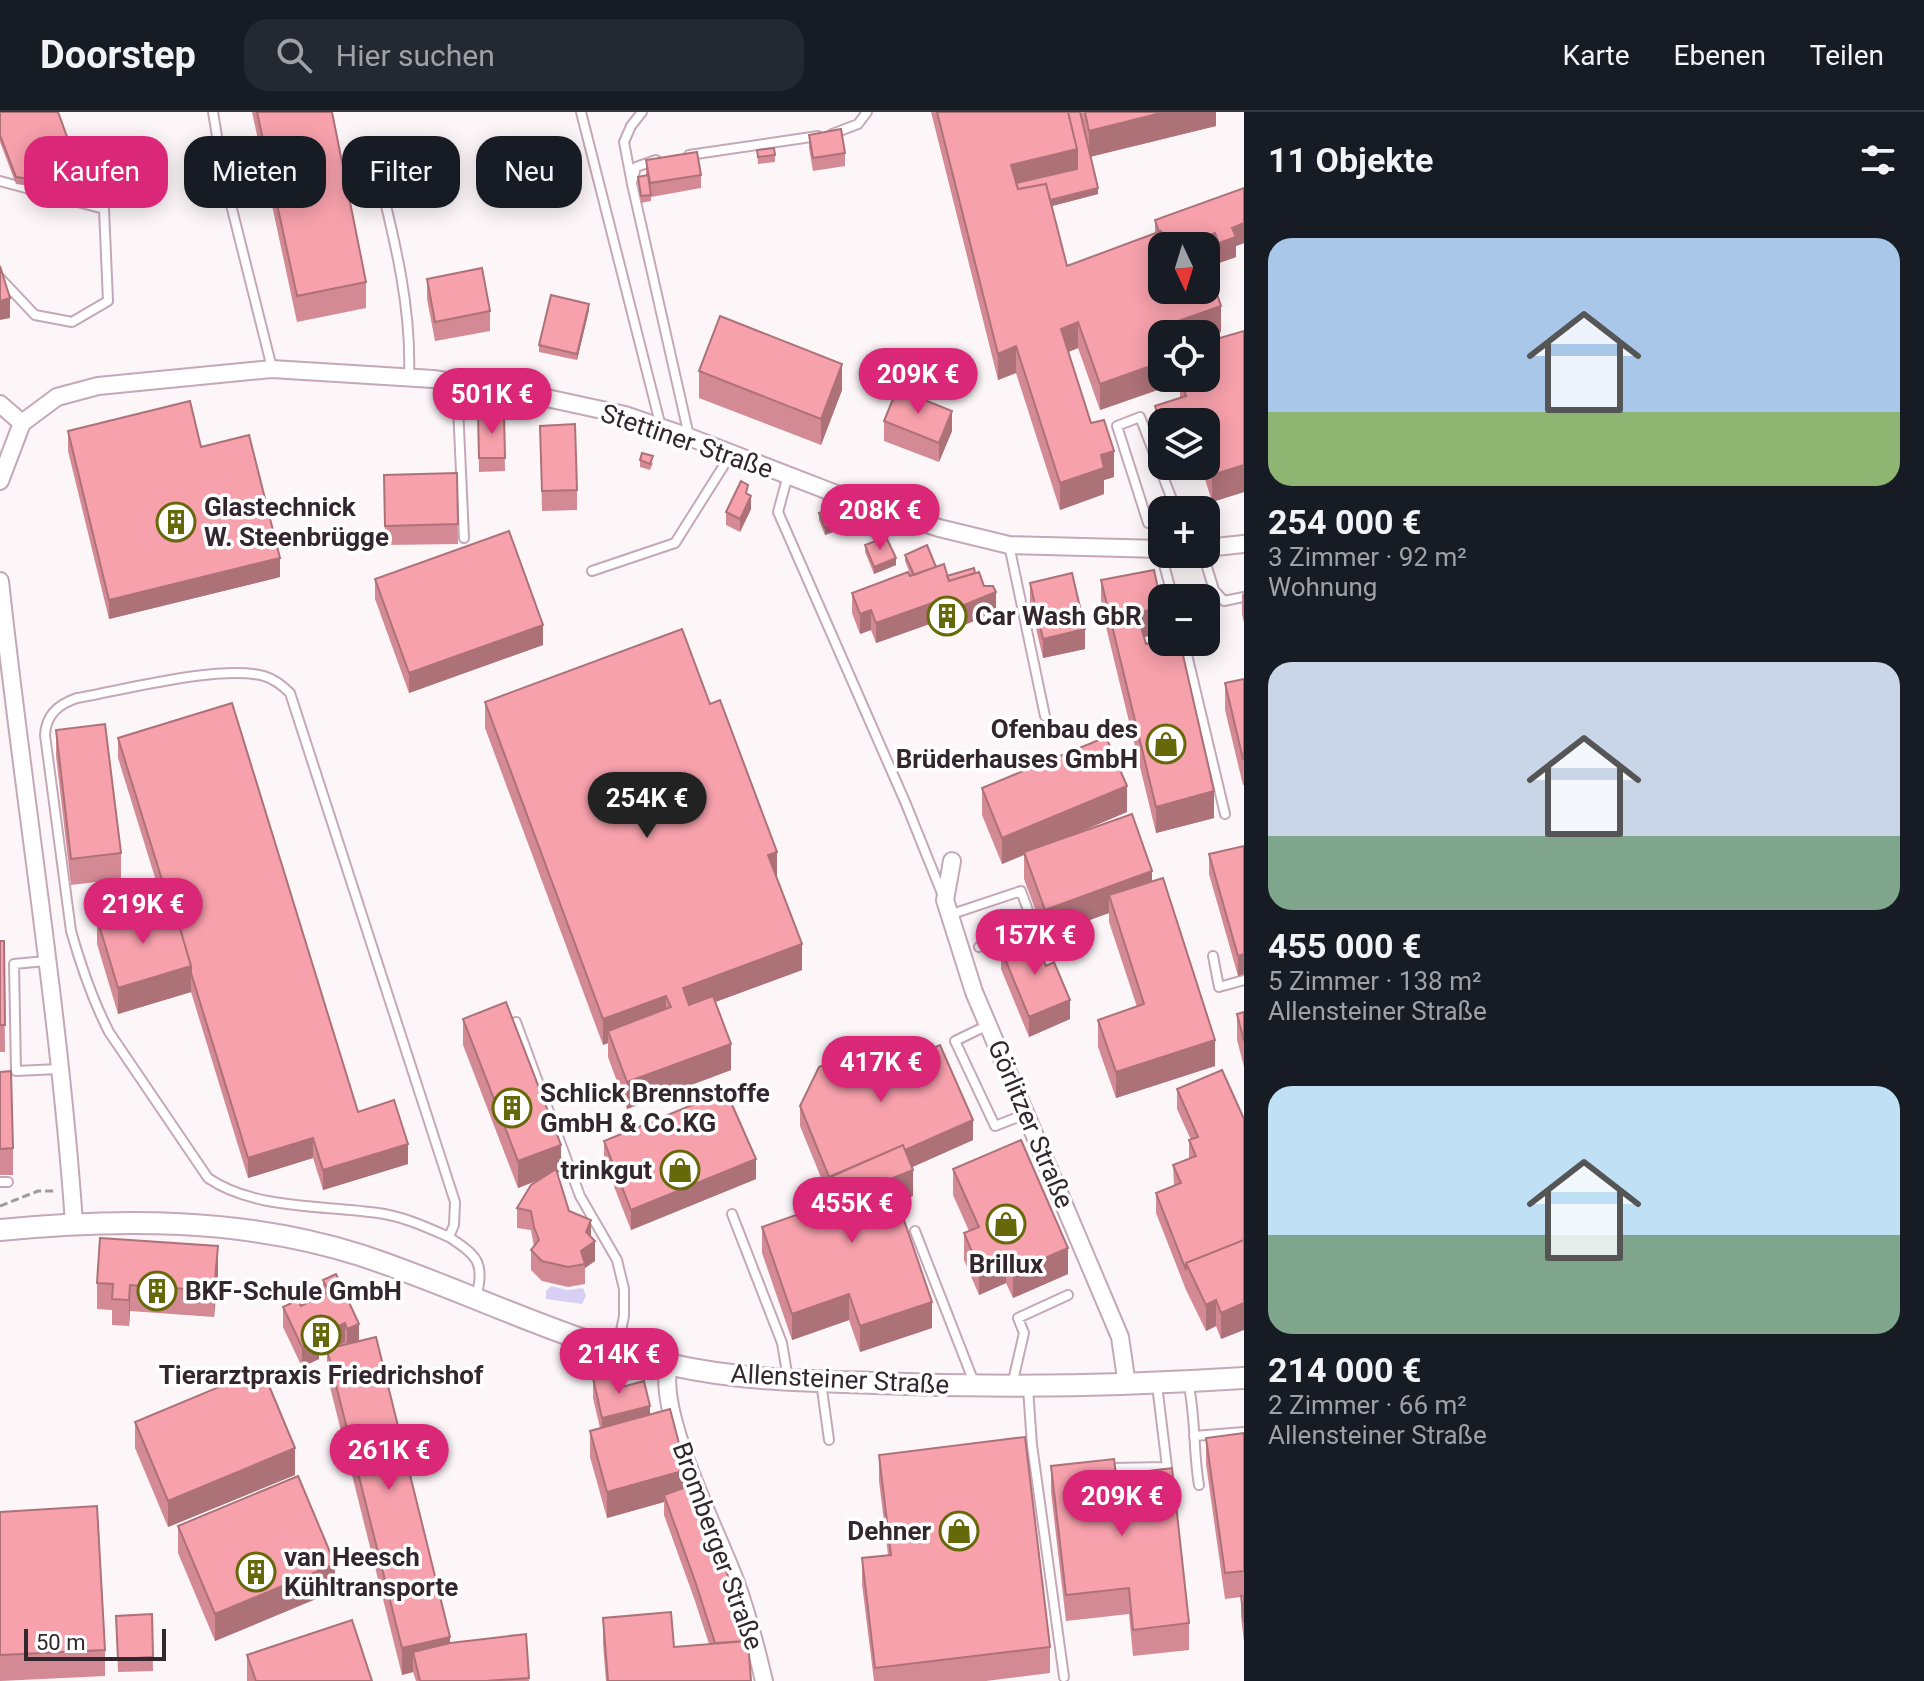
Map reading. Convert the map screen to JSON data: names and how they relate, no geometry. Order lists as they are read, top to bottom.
{
  "streets": {
    "street": [
      "Stettiner Straße",
      "Görlitzer Straße",
      "Allensteiner Straße",
      "Bromberger Straße"
    ]
  },
  "crossings": [
    ["Görlitzer Straße", "Allensteiner Straße"],
    ["Allensteiner Straße", "Bromberger Straße"]
  ],
  "places": {
    "building": [
      "Glastechnick W. Steenbrügge",
      "Car Wash GbR",
      "Schlick Brennstoffe GmbH & Co.KG",
      "BKF-Schule GmbH",
      "Tierarztpraxis Friedrichshof",
      "van Heesch Kühltransporte"
    ],
    "shop": [
      "Ofenbau des Brüderhauses GmbH",
      "trinkgut",
      "Brillux",
      "Dehner"
    ]
  },
  "scale_bar": "50 m",
  "north": "bottom",
  "page": {
    "header": "Doorstep",
    "search": "Hier suchen",
    "nav": ["Karte", "Ebenen", "Teilen"],
    "heading": "11 Objekte",
    "chip": [
      "Kaufen",
      "Mieten",
      "Filter",
      "Neu"
    ],
    "list": [
      {
        "name": "254 000 €",
        "note": "3 Zimmer · 92 m² · Wohnung"
      },
      {
        "name": "455 000 €",
        "note": "5 Zimmer · 138 m² · Allensteiner Straße"
      },
      {
        "name": "214 000 €",
        "note": "2 Zimmer · 66 m² · Allensteiner Straße"
      }
    ],
    "map_buttons": ["+", "−"],
    "price": [
      "209K €",
      "501K €",
      "208K €",
      "254K €",
      "219K €",
      "157K €",
      "417K €",
      "455K €",
      "214K €",
      "261K €",
      "209K €"
    ],
    "scale": "50 m"
  }
}
